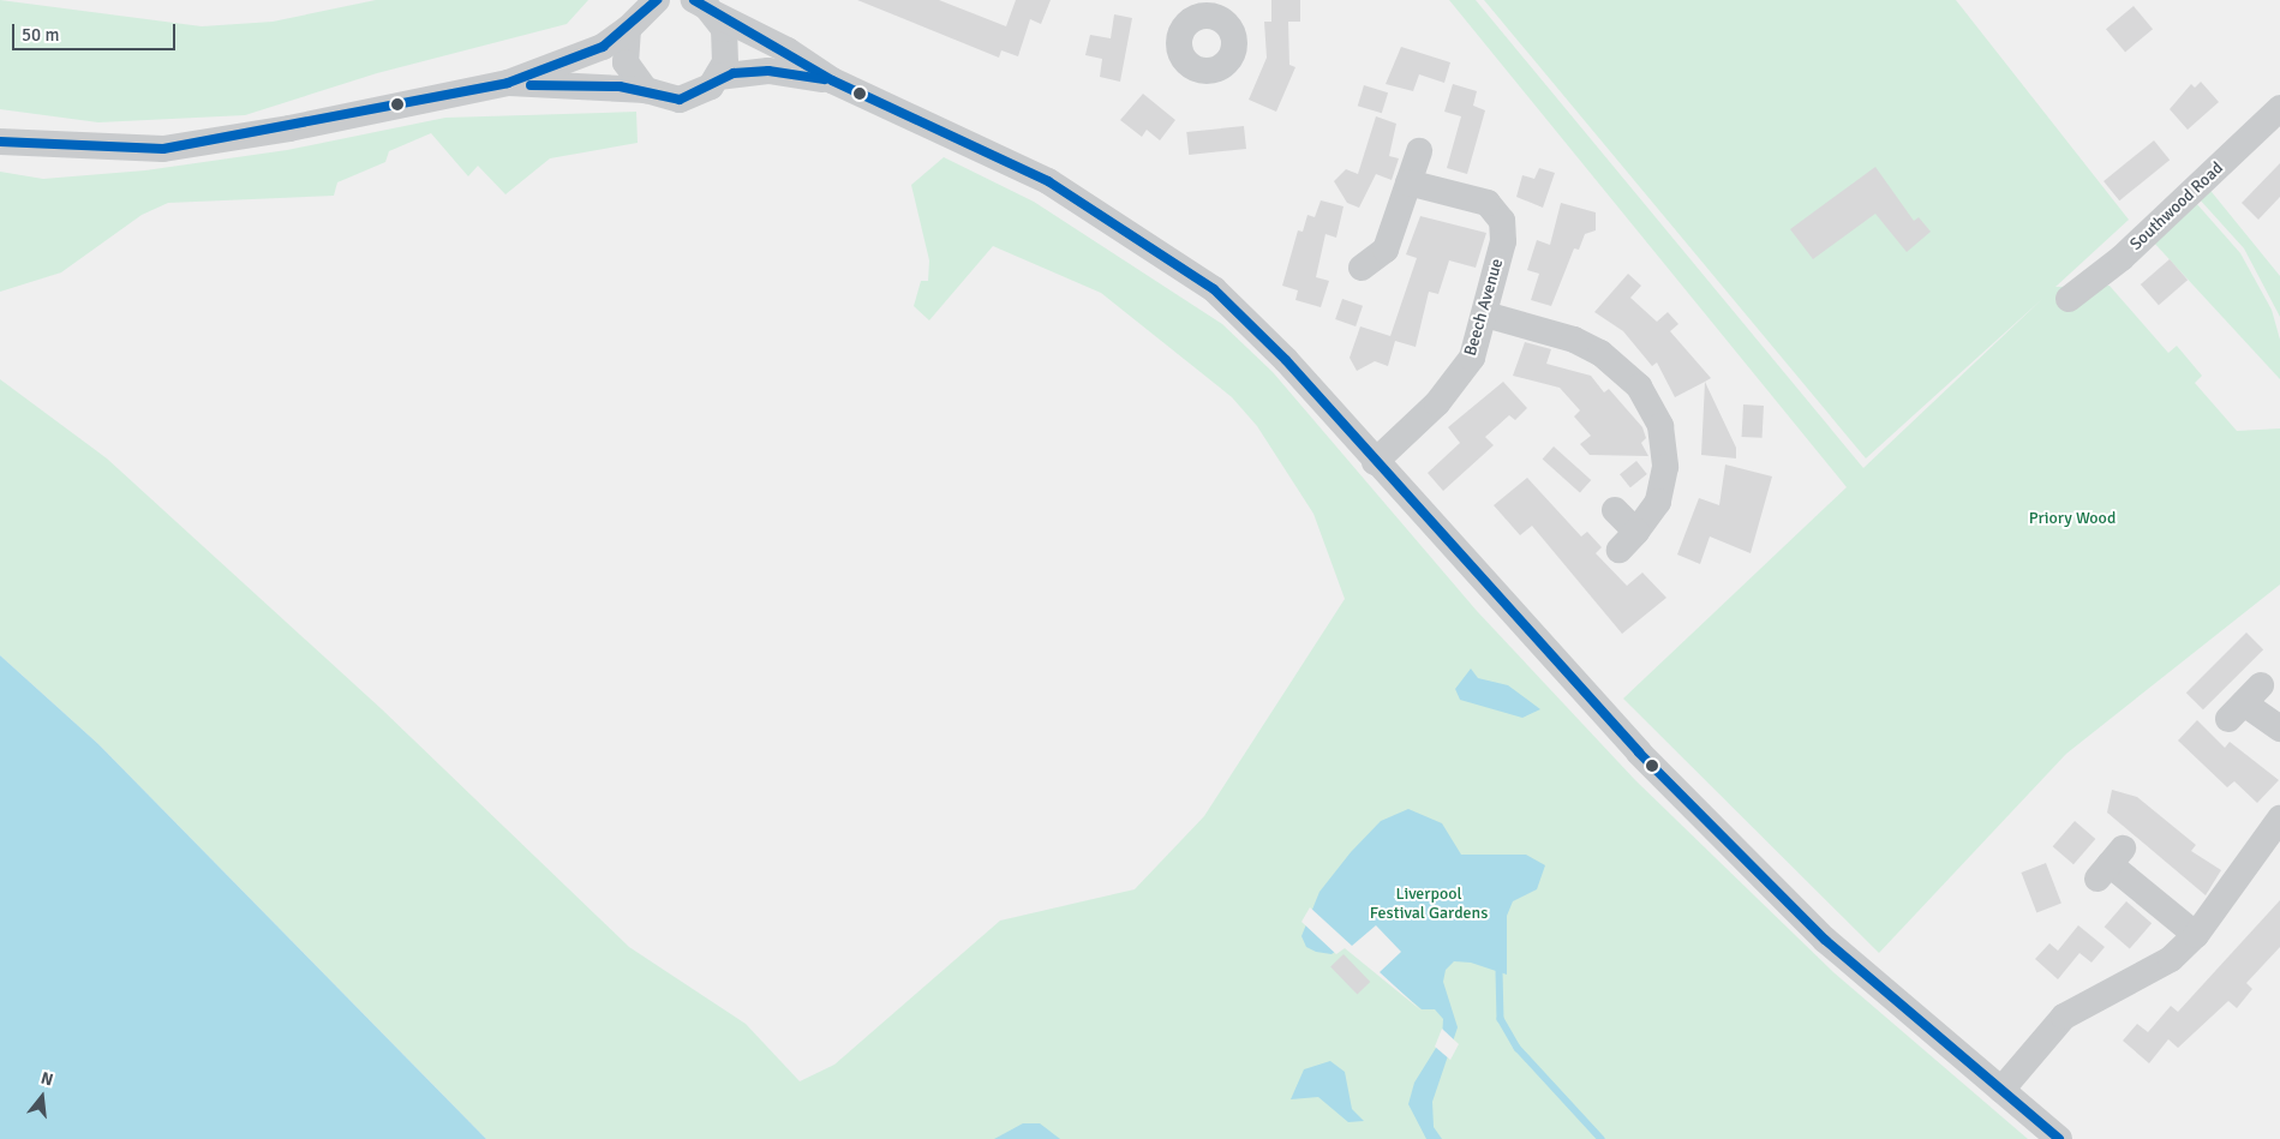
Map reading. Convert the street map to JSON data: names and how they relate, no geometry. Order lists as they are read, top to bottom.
{
  "streets": {
    "street": ["Southwood Road", "Beech Avenue"]
  },
  "parks": ["Priory Wood", "Liverpool Festival Gardens"],
  "scale_bar": "50 m",
  "north": "top"
}
